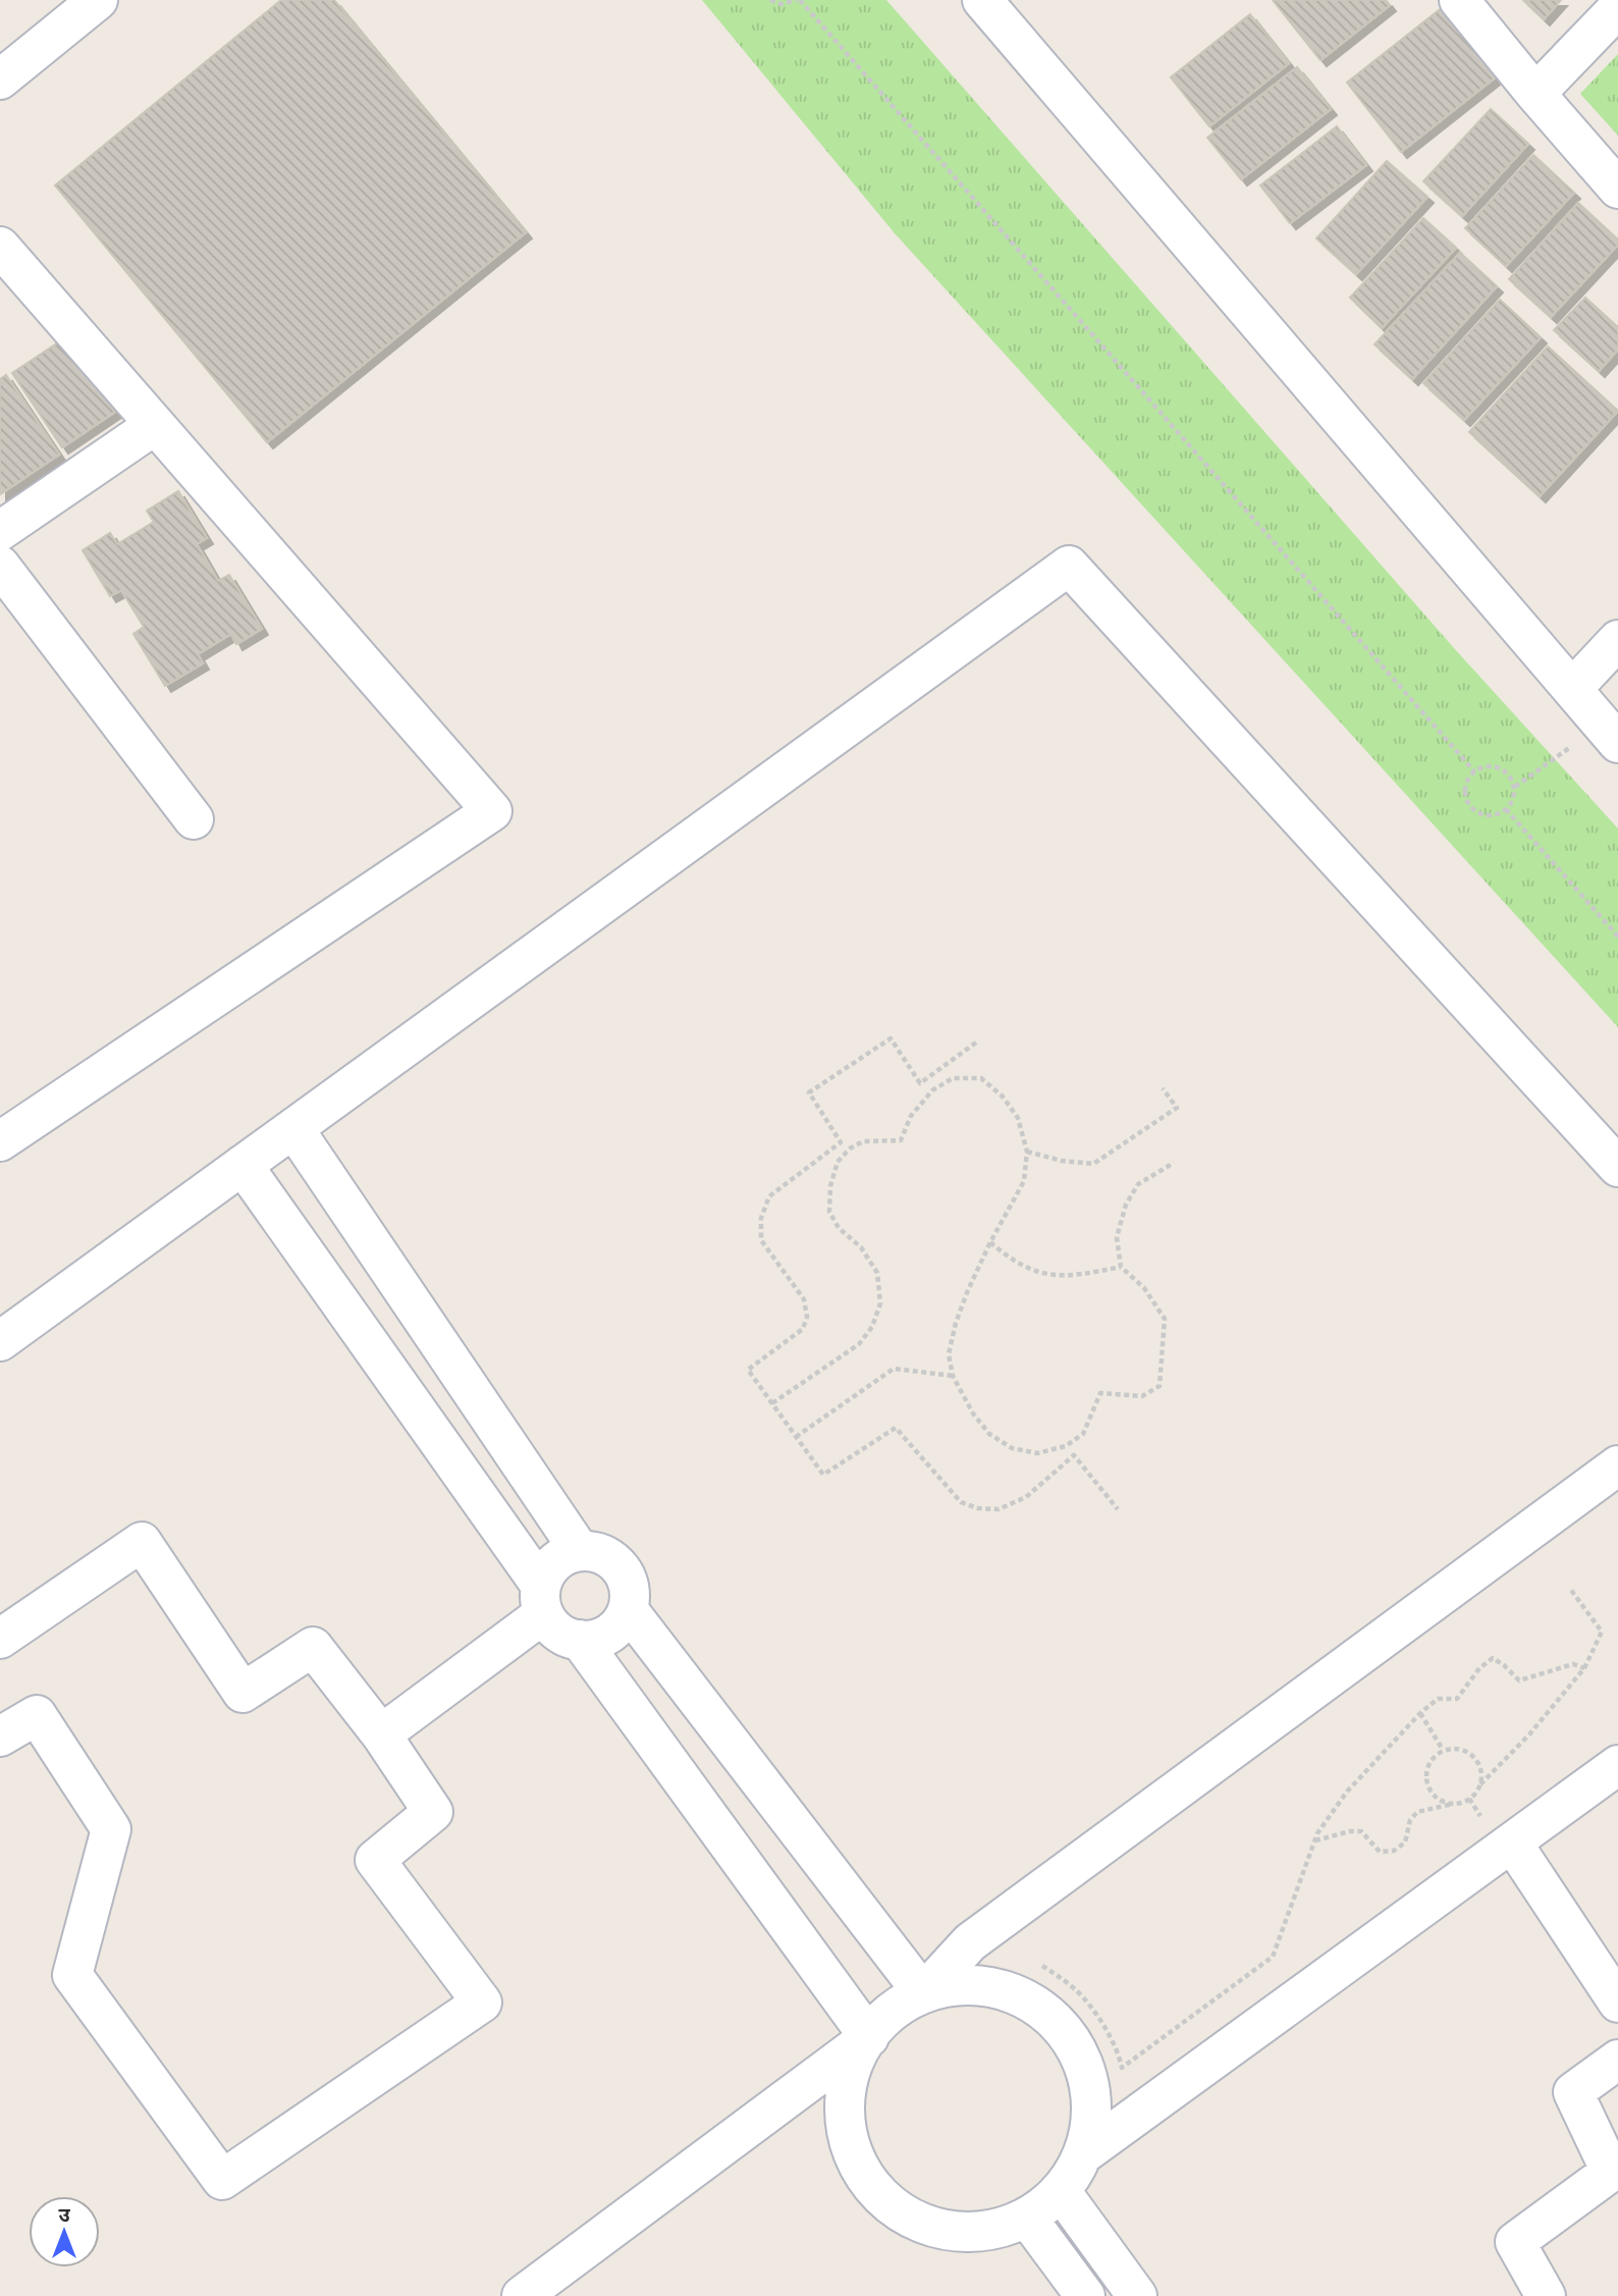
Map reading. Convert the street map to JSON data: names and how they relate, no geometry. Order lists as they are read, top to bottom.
{
  "north": "top"
}
